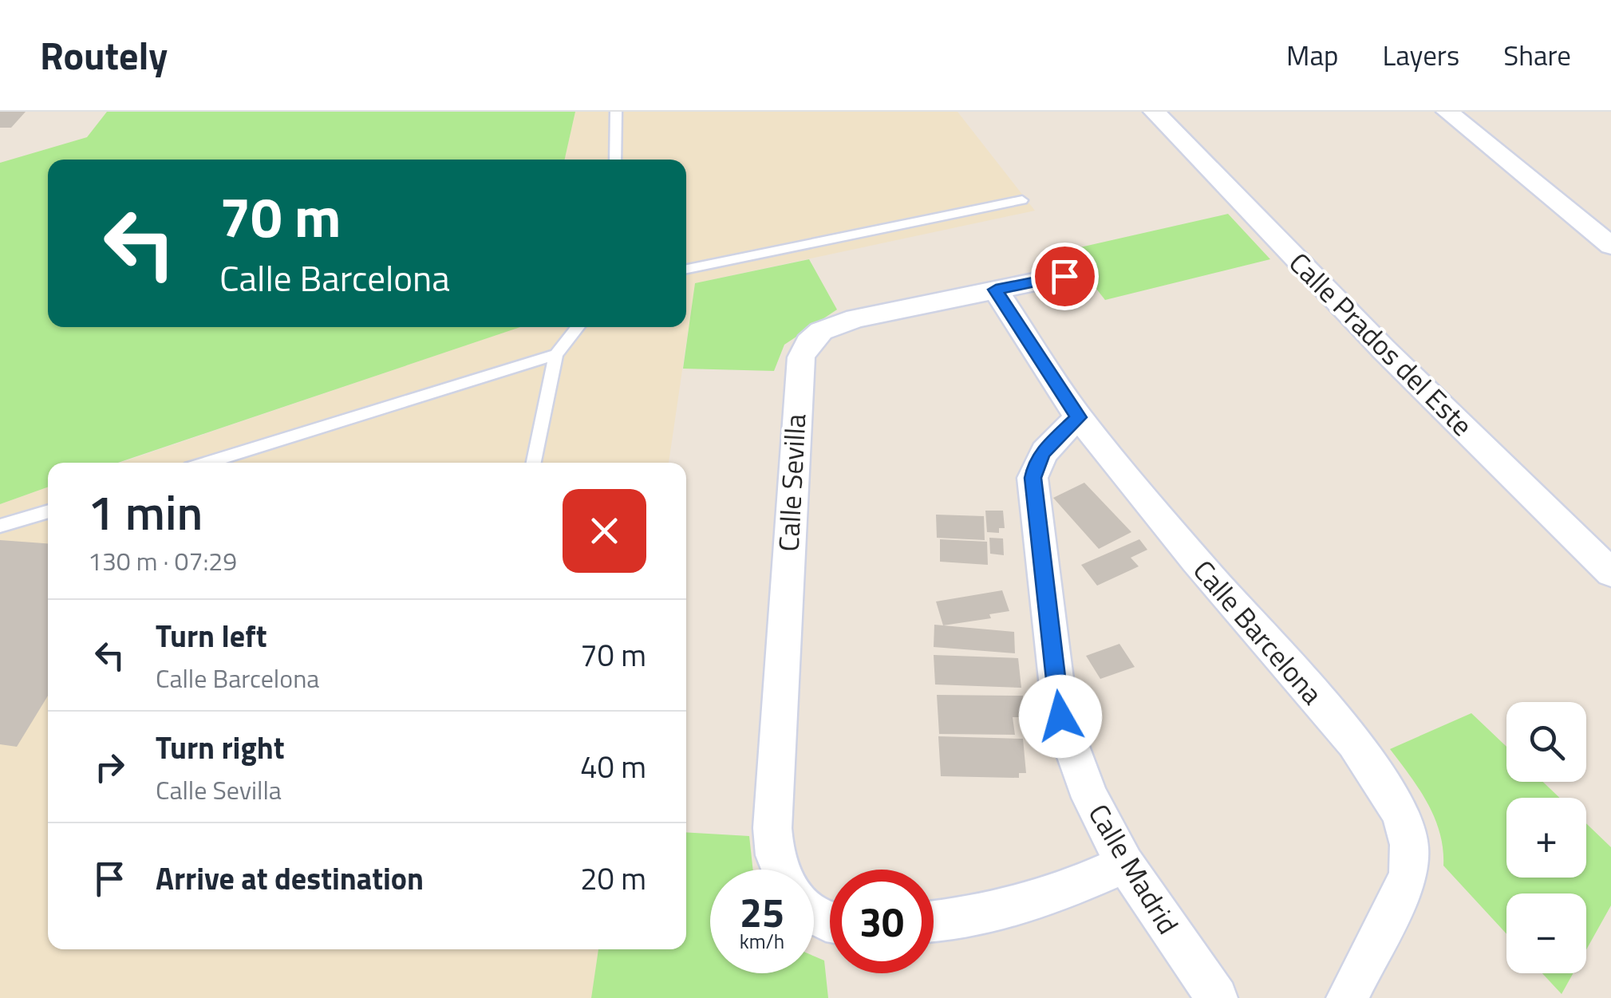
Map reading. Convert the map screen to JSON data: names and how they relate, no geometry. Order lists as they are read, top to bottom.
{
  "streets": {
    "street": [
      "Calle Prados del Este",
      "Calle Sevilla",
      "Calle Barcelona",
      "Calle Madrid"
    ]
  },
  "crossings": [
    ["Calle Sevilla", "Calle Barcelona"],
    ["Calle Barcelona", "Calle Madrid"]
  ],
  "page": {
    "header": "Routely",
    "nav": ["Map", "Layers", "Share"],
    "turn": ["70 m", "Calle Barcelona"],
    "heading": ["1 min", "130 m · 07:29"],
    "list": [
      {
        "name": "Turn left",
        "note": "Calle Barcelona",
        "value": "70 m"
      },
      {
        "name": "Turn right",
        "note": "Calle Sevilla",
        "value": "40 m"
      },
      {
        "name": "Arrive at destination",
        "value": "20 m"
      }
    ],
    "map_buttons": ["+", "−"],
    "speed": "25 km/h",
    "limit": "30"
  }
}
